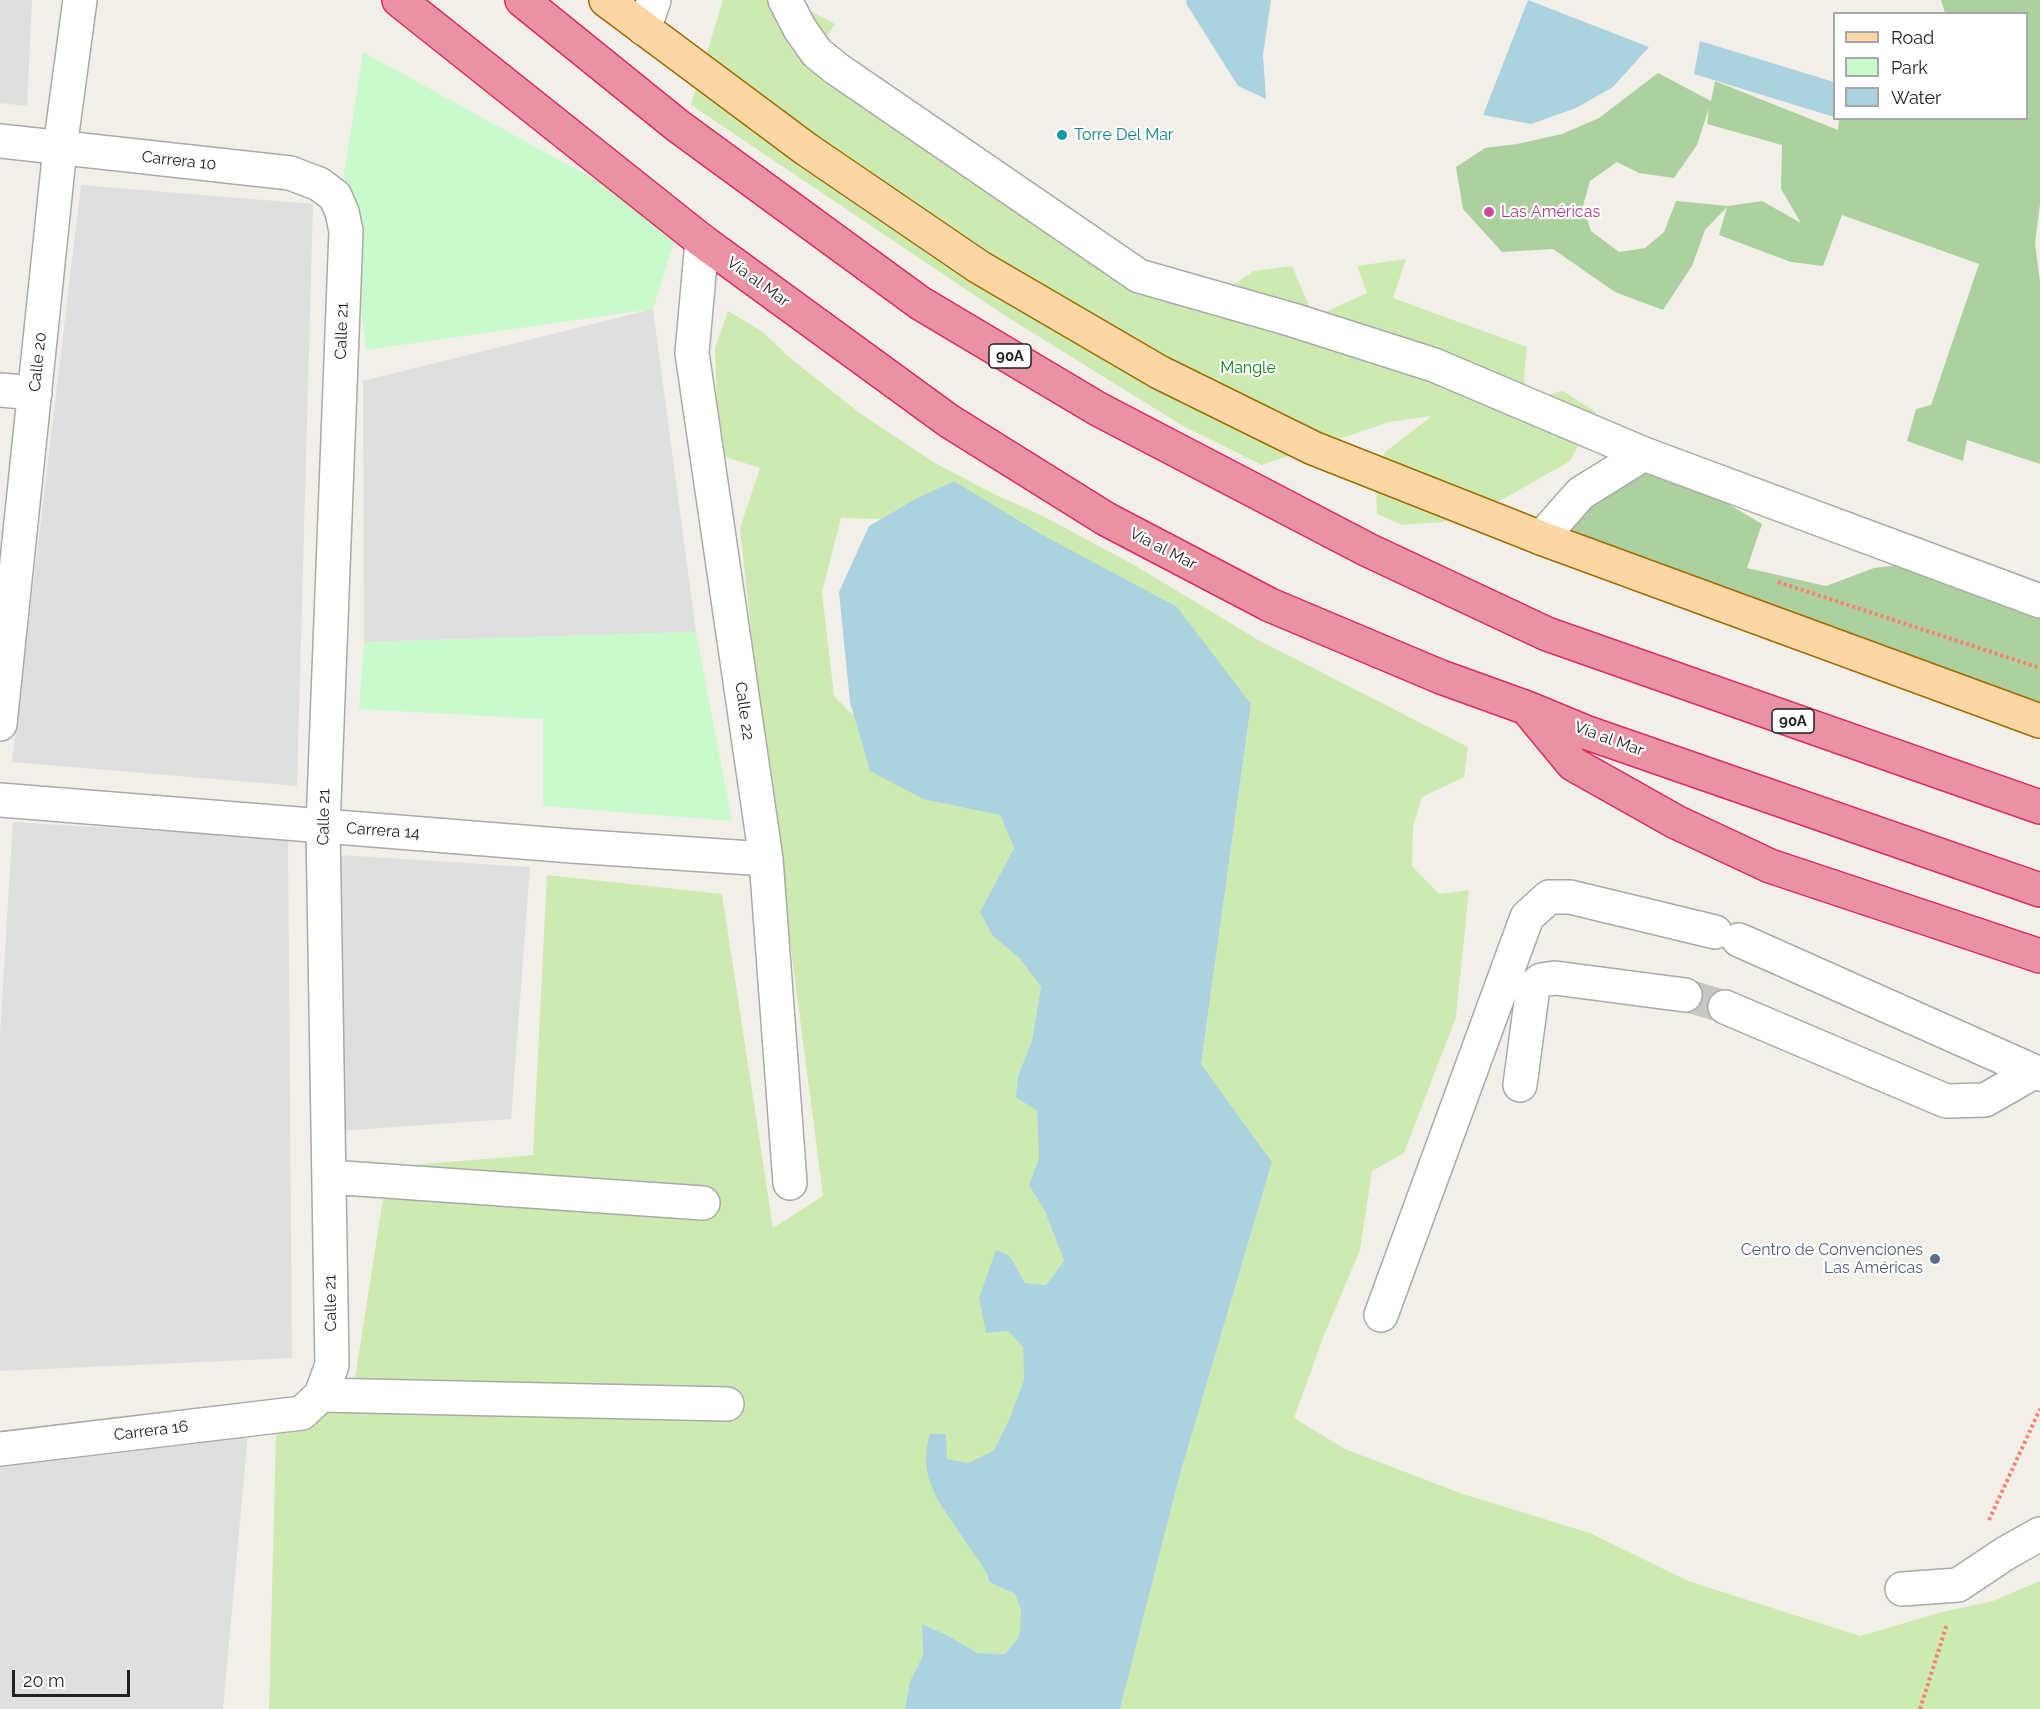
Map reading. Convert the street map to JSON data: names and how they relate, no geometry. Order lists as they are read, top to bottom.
{
  "streets": {
    "highway": ["Vía al Mar", "90A"],
    "street": [
      "Carrera 10",
      "Calle 21",
      "Calle 20",
      "Calle 22",
      "Carrera 14",
      "Carrera 16"
    ]
  },
  "crossings": [
    ["Carrera 10", "Calle 21"],
    ["Carrera 10", "Calle 20"],
    ["Vía al Mar", "Calle 22"],
    ["Calle 21", "Carrera 14"],
    ["Calle 21", "Carrera 16"],
    ["Calle 22", "Carrera 14"]
  ],
  "parks": ["Mangle"],
  "places": ["Torre Del Mar", "Las Américas", "Centro de Convenciones Las Américas"],
  "legend": ["Road", "Park", "Water"],
  "scale_bar": "20 m"
}
